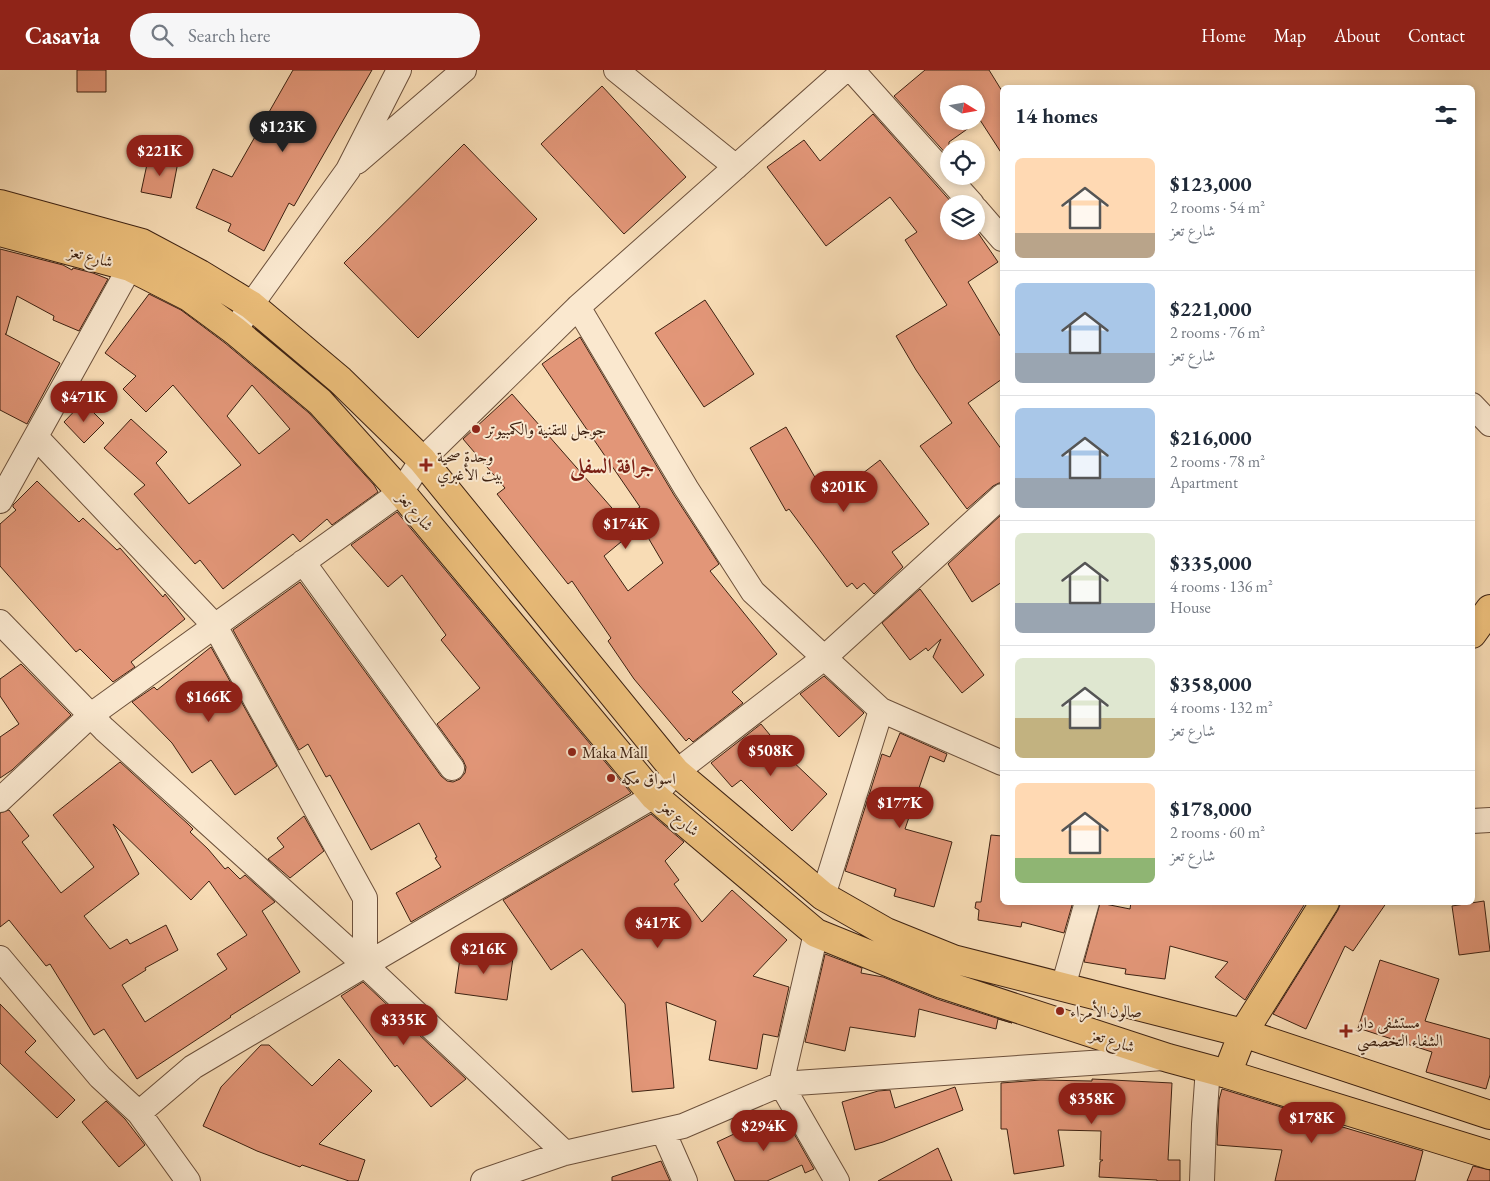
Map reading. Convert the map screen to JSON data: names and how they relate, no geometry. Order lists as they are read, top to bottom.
{
  "streets": {
    "main road": ["شارع تعز"]
  },
  "districts": ["جرافة السفلى"],
  "places": {
    "other": [
      "جوجل للتقنية والكمبيوتر",
      "Maka Mall",
      "اسواق مكه",
      "صالون الأمراء"
    ],
    "health": ["وحدة صحية بيت الأغبري", "مستشفى دار الشفاء التخصصي"]
  },
  "north": "right",
  "page": {
    "header": "Casavia",
    "search": "Search here",
    "nav": [
      "Home",
      "Map",
      "About",
      "Contact"
    ],
    "heading": "14 homes",
    "price": [
      "$123K",
      "$221K",
      "$471K",
      "$201K",
      "$174K",
      "$166K",
      "$508K",
      "$177K",
      "$417K",
      "$216K",
      "$335K",
      "$358K",
      "$178K",
      "$294K"
    ],
    "list": [
      {
        "name": "$123,000",
        "note": "2 rooms · 54 m² · شارع تعز"
      },
      {
        "name": "$221,000",
        "note": "2 rooms · 76 m² · شارع تعز"
      },
      {
        "name": "$216,000",
        "note": "2 rooms · 78 m² · Apartment"
      },
      {
        "name": "$335,000",
        "note": "4 rooms · 136 m² · House"
      },
      {
        "name": "$358,000",
        "note": "4 rooms · 132 m² · شارع تعز"
      },
      {
        "name": "$178,000",
        "note": "2 rooms · 60 m² · شارع تعز"
      }
    ]
  }
}
